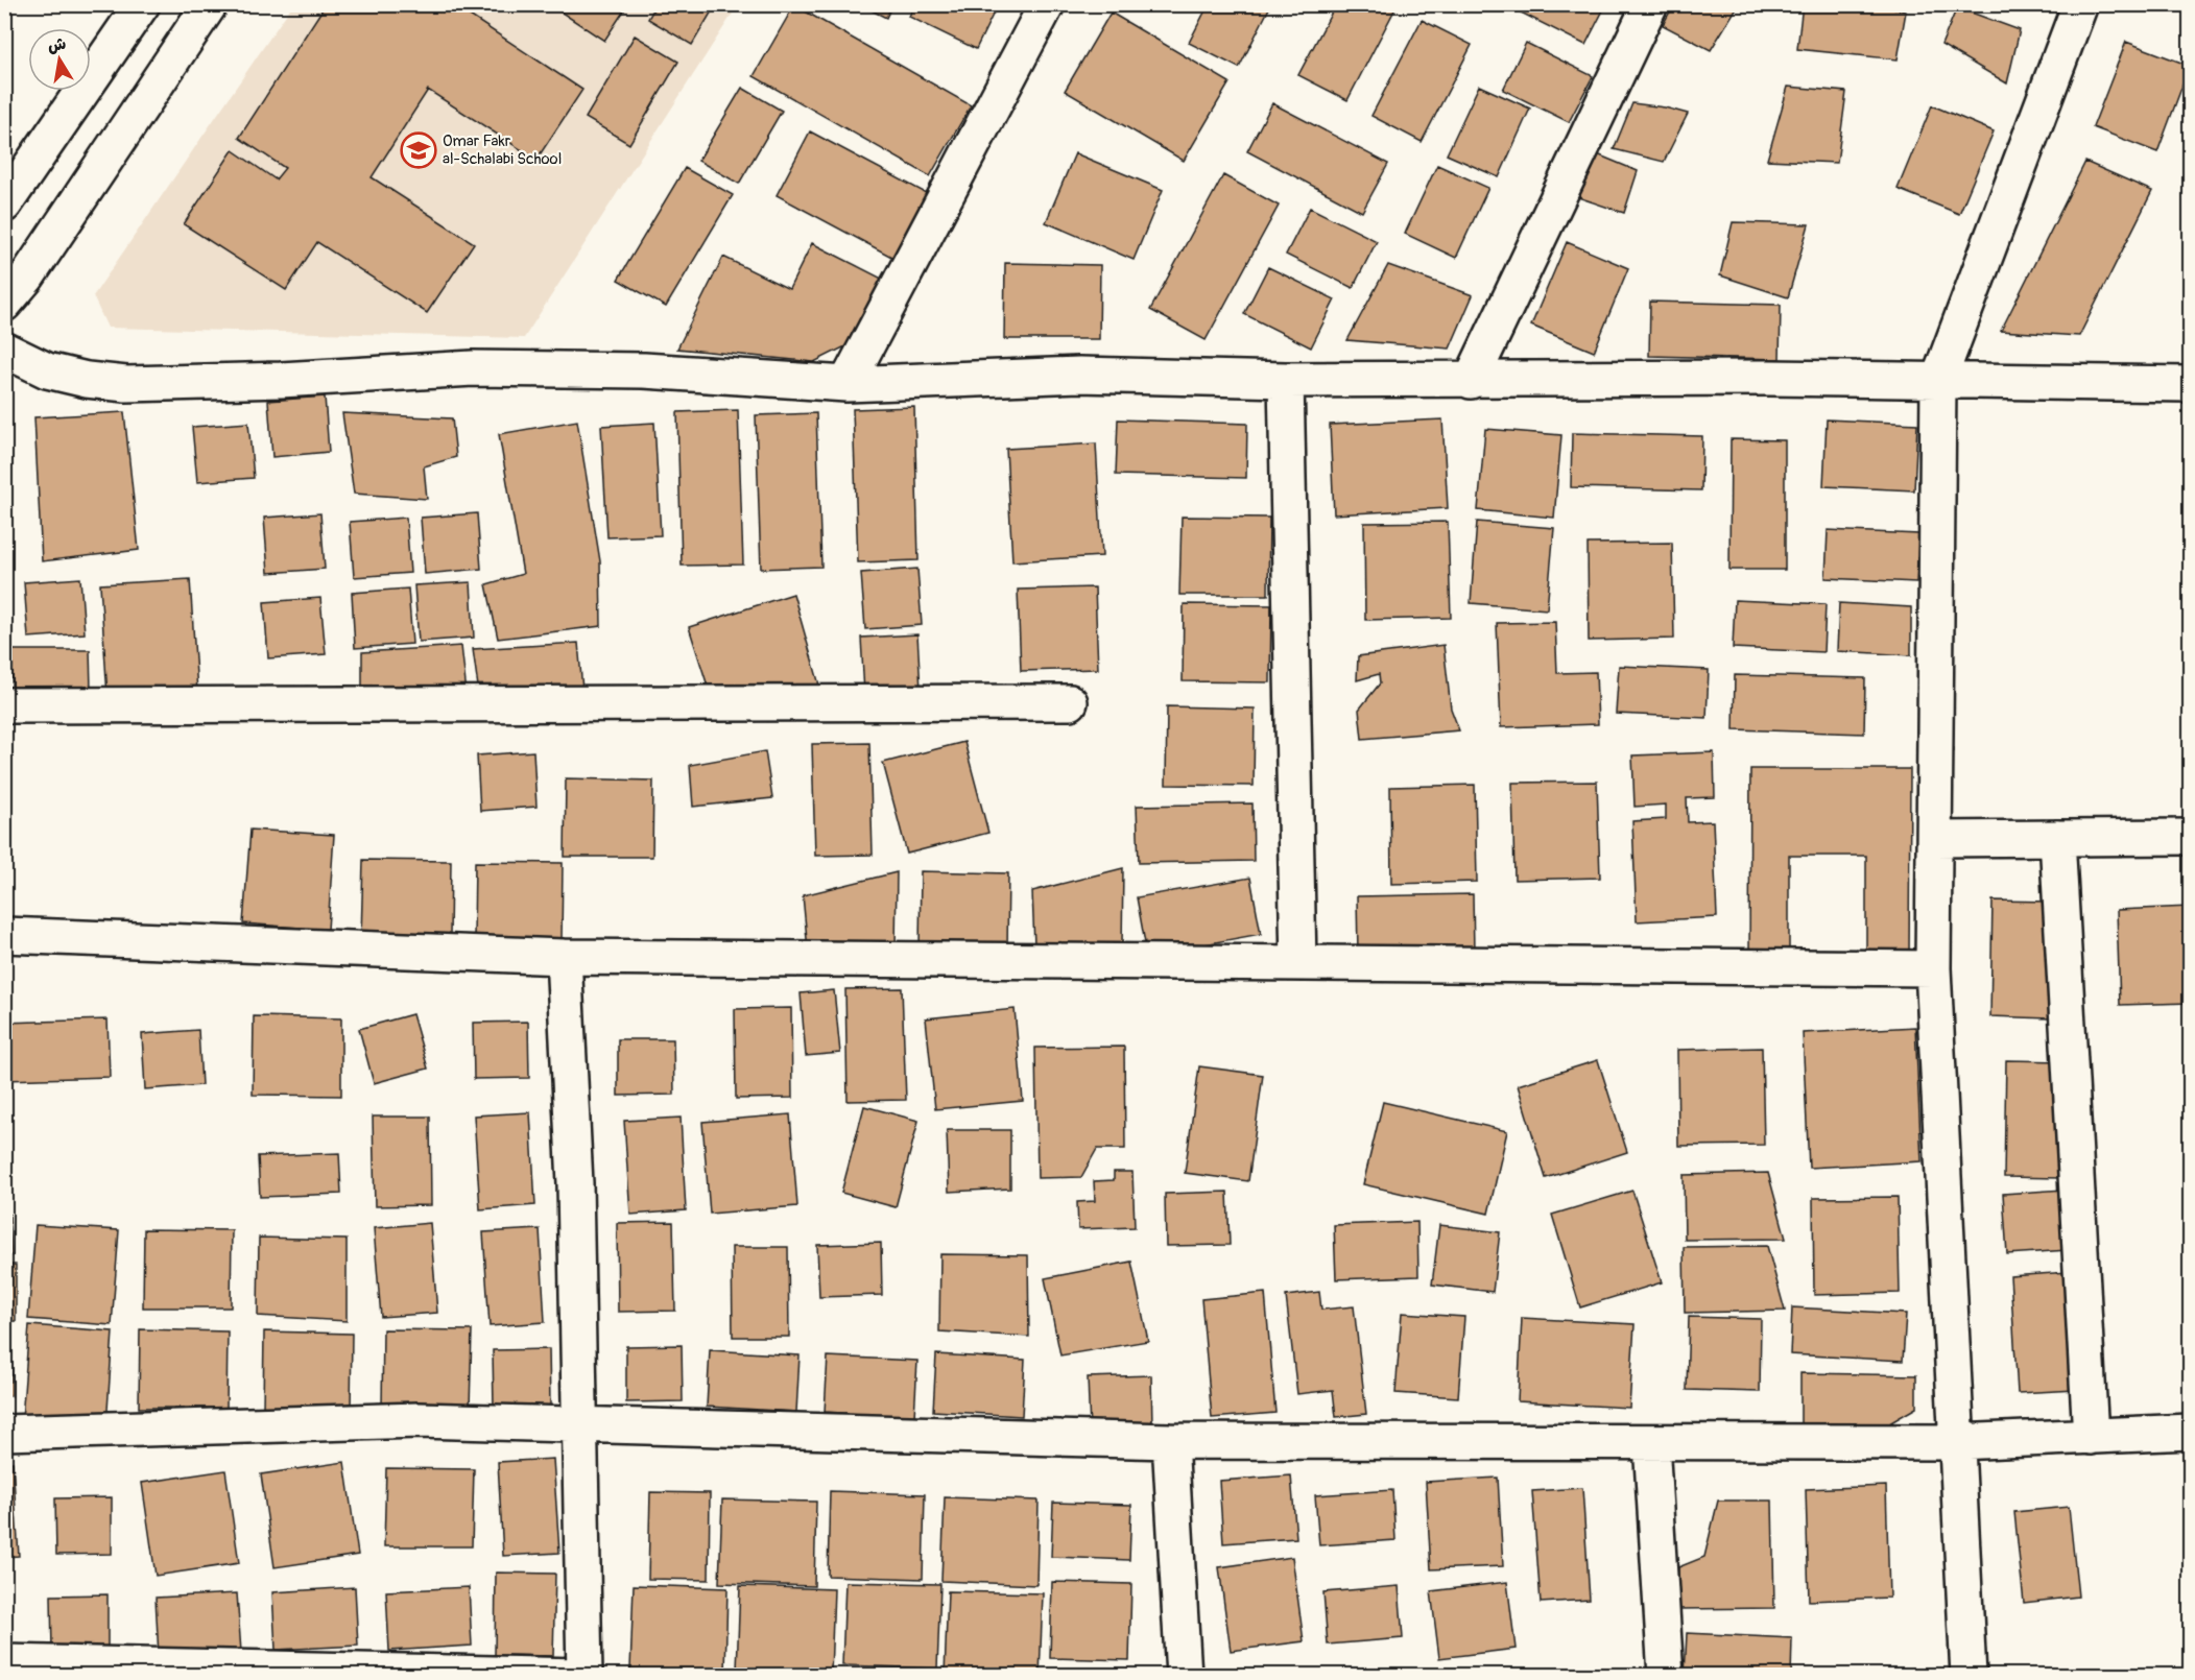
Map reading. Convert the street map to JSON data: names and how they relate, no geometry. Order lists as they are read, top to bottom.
{
  "places": {
    "school or university": ["Omar Fakr al-Schalabi School"]
  },
  "north": "top"
}
